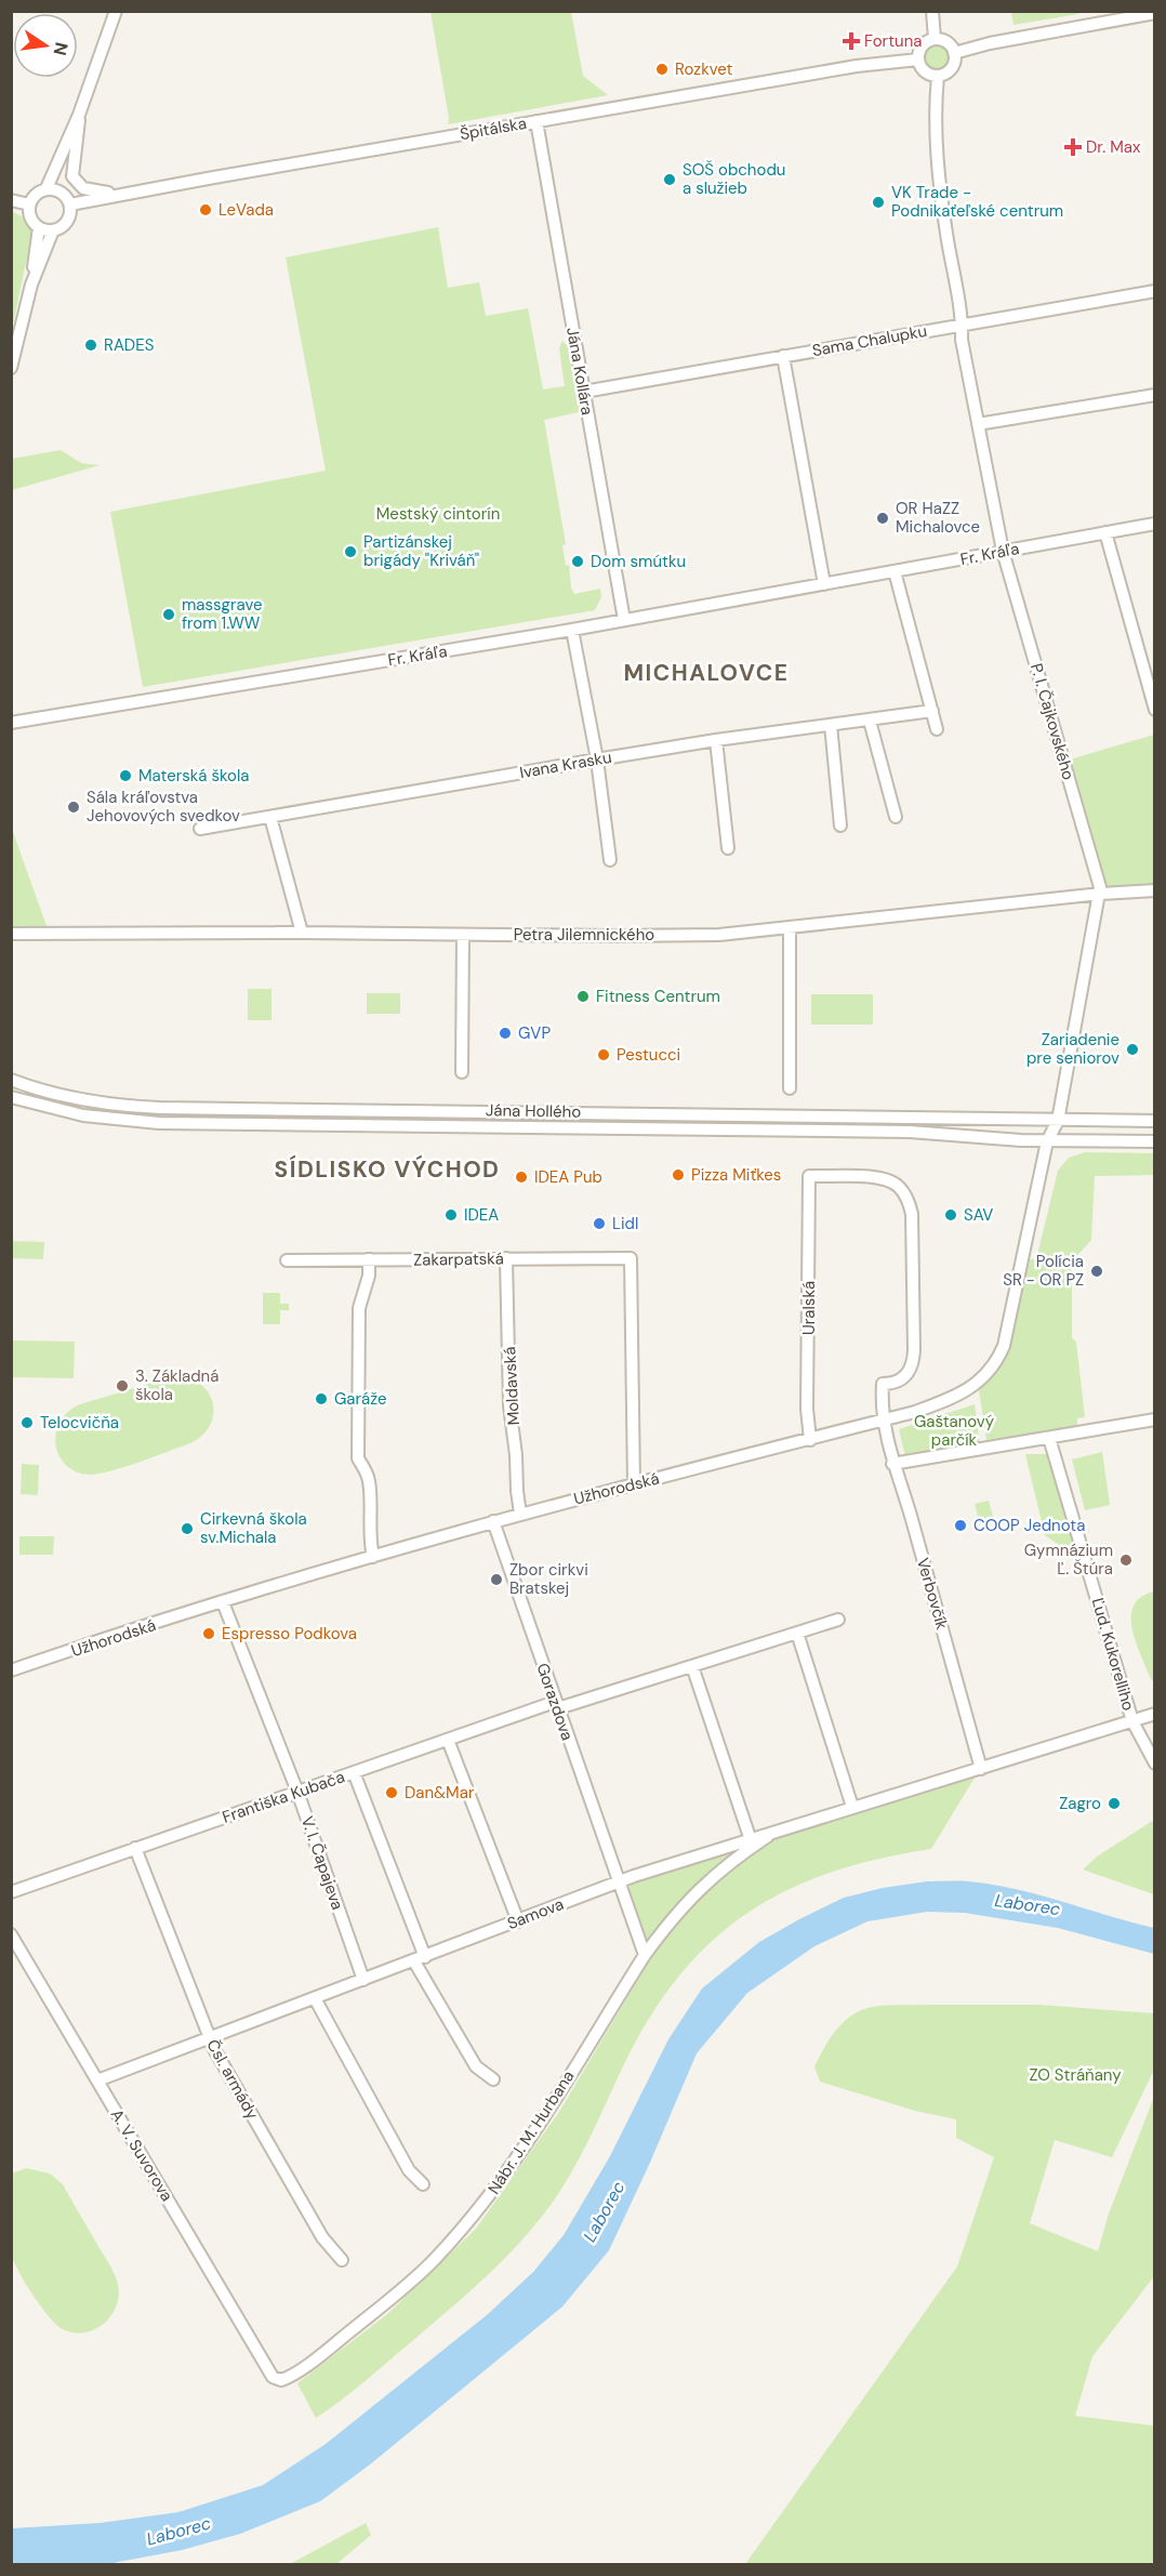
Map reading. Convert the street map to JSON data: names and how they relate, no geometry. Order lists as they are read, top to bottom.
{
  "streets": {
    "street": [
      "Špitálska",
      "Sama Chalupku",
      "Jána Kollára",
      "Fr. Kráľa",
      "P. I. Čajkovského",
      "Ivana Krasku",
      "Petra Jilemnického",
      "Jána Hollého",
      "Zakarpatská",
      "Uralská",
      "Moldavská",
      "Užhorodská",
      "Verbovčík",
      "Ľud. Kukorelliho",
      "Gorazdova",
      "Františka Kubača",
      "V. I. Čapajeva",
      "Samova",
      "Čsl. armády",
      "Nábr. J. M. Hurbana",
      "A. V. Suvorova"
    ]
  },
  "crossings": [
    ["Špitálska", "Jána Kollára"],
    ["Špitálska", "P. I. Čajkovského"],
    ["Sama Chalupku", "Jána Kollára"],
    ["Sama Chalupku", "P. I. Čajkovského"],
    ["Jána Kollára", "Fr. Kráľa"],
    ["Fr. Kráľa", "P. I. Čajkovského"],
    ["P. I. Čajkovského", "Petra Jilemnického"],
    ["P. I. Čajkovského", "Jána Hollého"],
    ["Jána Hollého", "Užhorodská"],
    ["Zakarpatská", "Moldavská"],
    ["Zakarpatská", "Užhorodská"],
    ["Uralská", "Užhorodská"],
    ["Uralská", "Verbovčík"],
    ["Moldavská", "Užhorodská"],
    ["Užhorodská", "Verbovčík"],
    ["Užhorodská", "Gorazdova"],
    ["Užhorodská", "V. I. Čapajeva"],
    ["Verbovčík", "Samova"],
    ["Ľud. Kukorelliho", "Samova"],
    ["Gorazdova", "Františka Kubača"],
    ["Gorazdova", "Samova"],
    ["Františka Kubača", "V. I. Čapajeva"],
    ["Františka Kubača", "Čsl. armády"],
    ["V. I. Čapajeva", "Samova"],
    ["Samova", "Čsl. armády"],
    ["Samova", "Nábr. J. M. Hurbana"],
    ["Samova", "A. V. Suvorova"],
    ["Nábr. J. M. Hurbana", "A. V. Suvorova"]
  ],
  "districts": ["MICHALOVCE", "SÍDLISKO VÝCHOD"],
  "water": ["Laborec"],
  "parks": ["Mestský cintorín", "Gaštanový parčík", "ZO Stráňany"],
  "places": {
    "health": ["Fortuna", "Dr. Max"],
    "other": [
      "Rozkvet",
      "SOŠ obchodu a služieb",
      "VK Trade - Podnikaťeľské centrum",
      "LeVada",
      "RADES",
      "OR HaZZ Michalovce",
      "Partizánskej brigády \"Kriváň\"",
      "Dom smútku",
      "massgrave from 1.WW",
      "Materská škola",
      "Sála kráľovstva Jehovových svedkov",
      "Fitness Centrum",
      "GVP",
      "Zariadenie pre seniorov",
      "Pestucci",
      "Pizza Miťkes",
      "IDEA Pub",
      "IDEA",
      "SAV",
      "Lidl",
      "Polícia SR - OR PZ",
      "3. Základná škola",
      "Garáže",
      "Telocvičňa",
      "COOP Jednota",
      "Cirkevná škola sv.Michala",
      "Gymnázium Ľ. Štúra",
      "Zbor cirkvi Bratskej",
      "Espresso Podkova",
      "Dan&Mar",
      "Zagro"
    ]
  },
  "north": "right"
}
